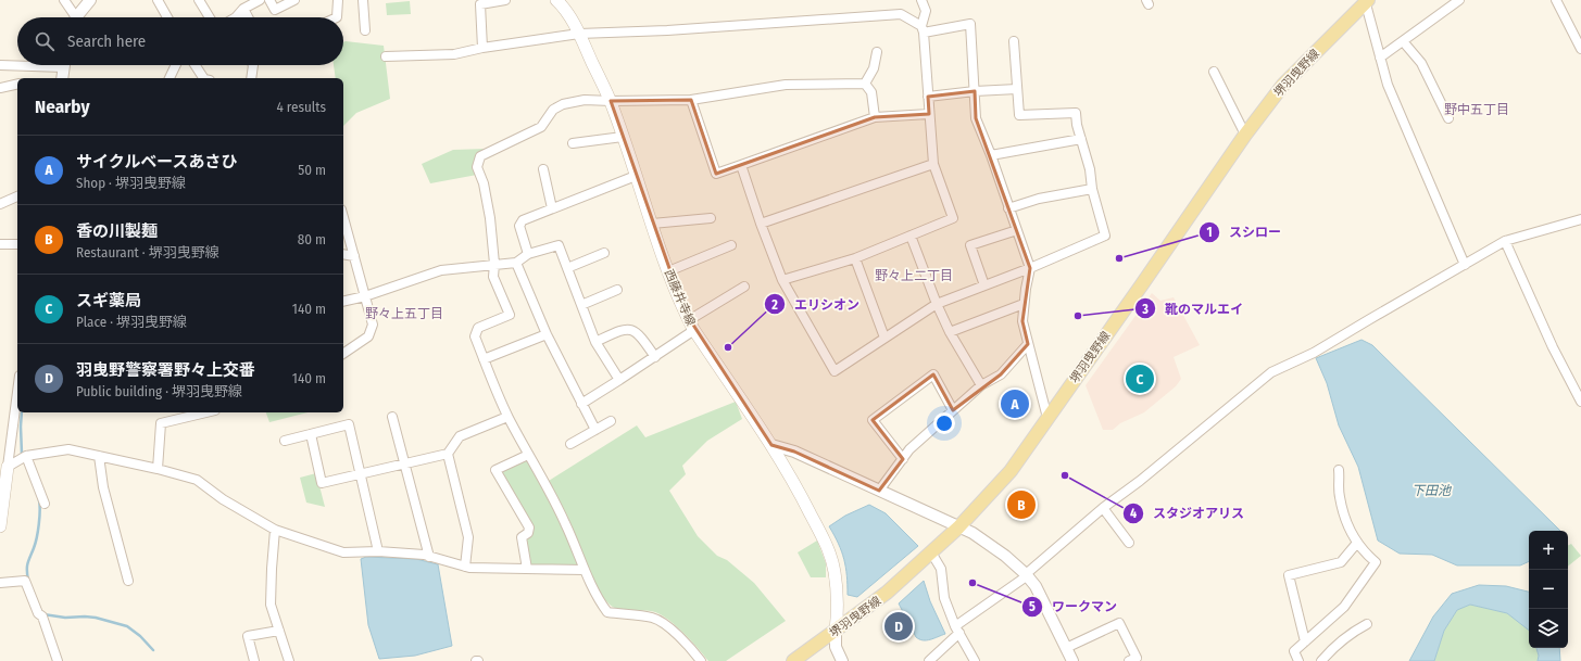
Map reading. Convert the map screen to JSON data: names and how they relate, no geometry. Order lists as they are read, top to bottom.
{
  "streets": {
    "main road": ["堺羽曳野線", "西藤井寺線"]
  },
  "crossings": [
    ["堺羽曳野線", "西藤井寺線"]
  ],
  "districts": ["野中五丁目", "野々上二丁目", "野々上五丁目"],
  "water": ["下田池"],
  "places": [
    "スシロー",
    "靴のマルエイ",
    "エリシオン",
    "スタジオアリス",
    "ワークマン"
  ],
  "page": {
    "search": "Search here",
    "heading": ["Nearby", "4 results"],
    "list": [
      {
        "mark": "A",
        "name": "サイクルベースあさひ",
        "note": "Shop · 堺羽曳野線",
        "value": "50 m"
      },
      {
        "mark": "B",
        "name": "香の川製麺",
        "note": "Restaurant · 堺羽曳野線",
        "value": "80 m"
      },
      {
        "mark": "C",
        "name": "スギ薬局",
        "note": "Place · 堺羽曳野線",
        "value": "140 m"
      },
      {
        "mark": "D",
        "name": "羽曳野警察署野々上交番",
        "note": "Public building · 堺羽曳野線",
        "value": "140 m"
      }
    ],
    "pins": [
      "C",
      "A",
      "B",
      "D"
    ],
    "map_buttons": ["+", "−"]
  }
}
